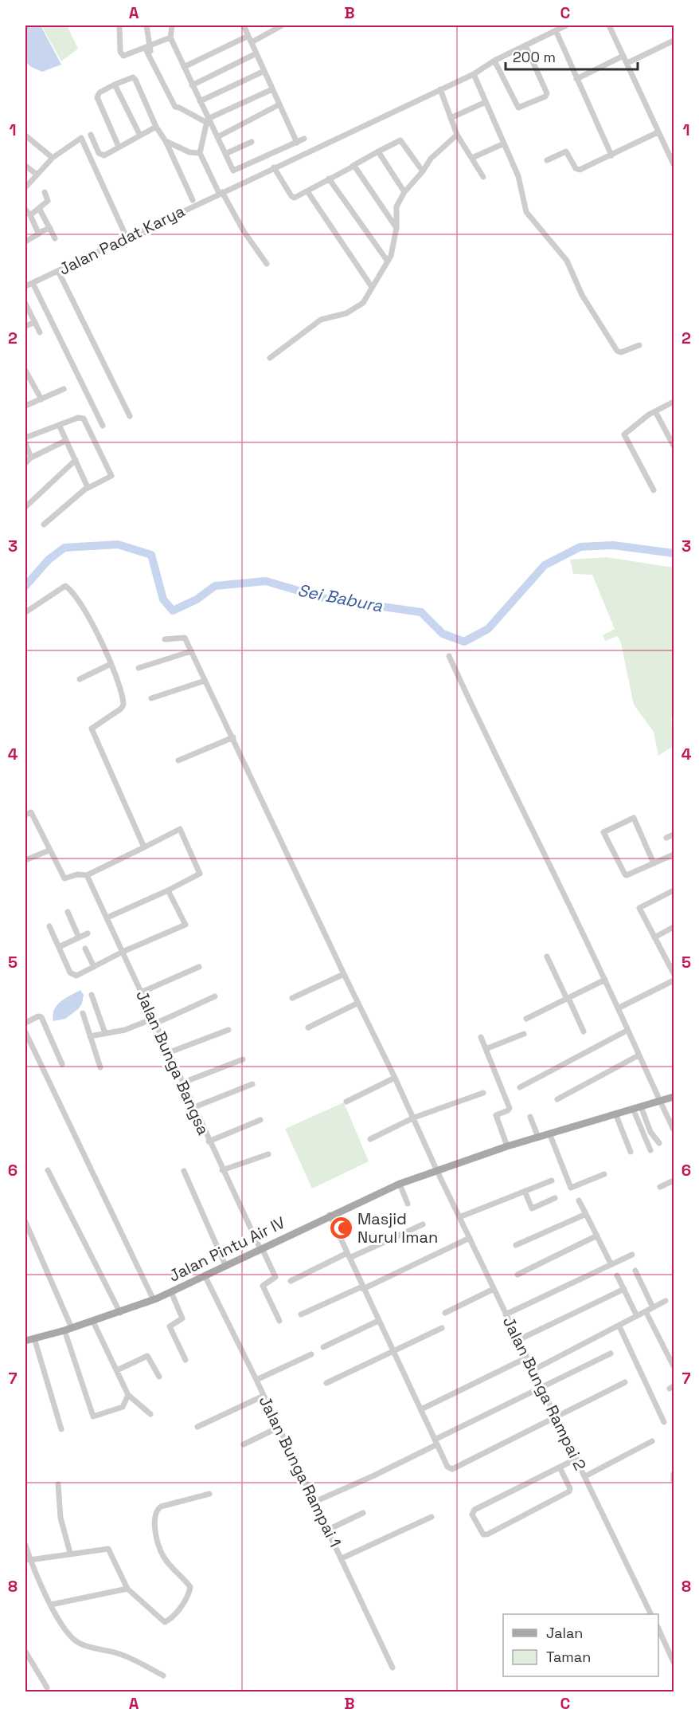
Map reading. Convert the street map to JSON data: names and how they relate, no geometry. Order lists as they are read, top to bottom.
{
  "streets": {
    "main road": ["Jalan Pintu Air IV"],
    "street": [
      "Jalan Padat Karya",
      "Jalan Bunga Bangsa",
      "Jalan Bunga Rampai 2",
      "Jalan Bunga Rampai 1"
    ]
  },
  "crossings": [
    ["Jalan Bunga Bangsa", "Jalan Pintu Air IV"],
    ["Jalan Pintu Air IV", "Jalan Bunga Rampai 2"],
    ["Jalan Pintu Air IV", "Jalan Bunga Rampai 1"]
  ],
  "water": ["Sei Babura"],
  "places": {
    "mosque": ["Masjid Nurul Iman"]
  },
  "legend": ["Jalan", "Taman"],
  "scale_bar": "200 m",
  "grid": {
    "columns": ["A", "B", "C"],
    "rows": [
      "1",
      "2",
      "3",
      "4",
      "5",
      "6",
      "7",
      "8"
    ]
  }
}
